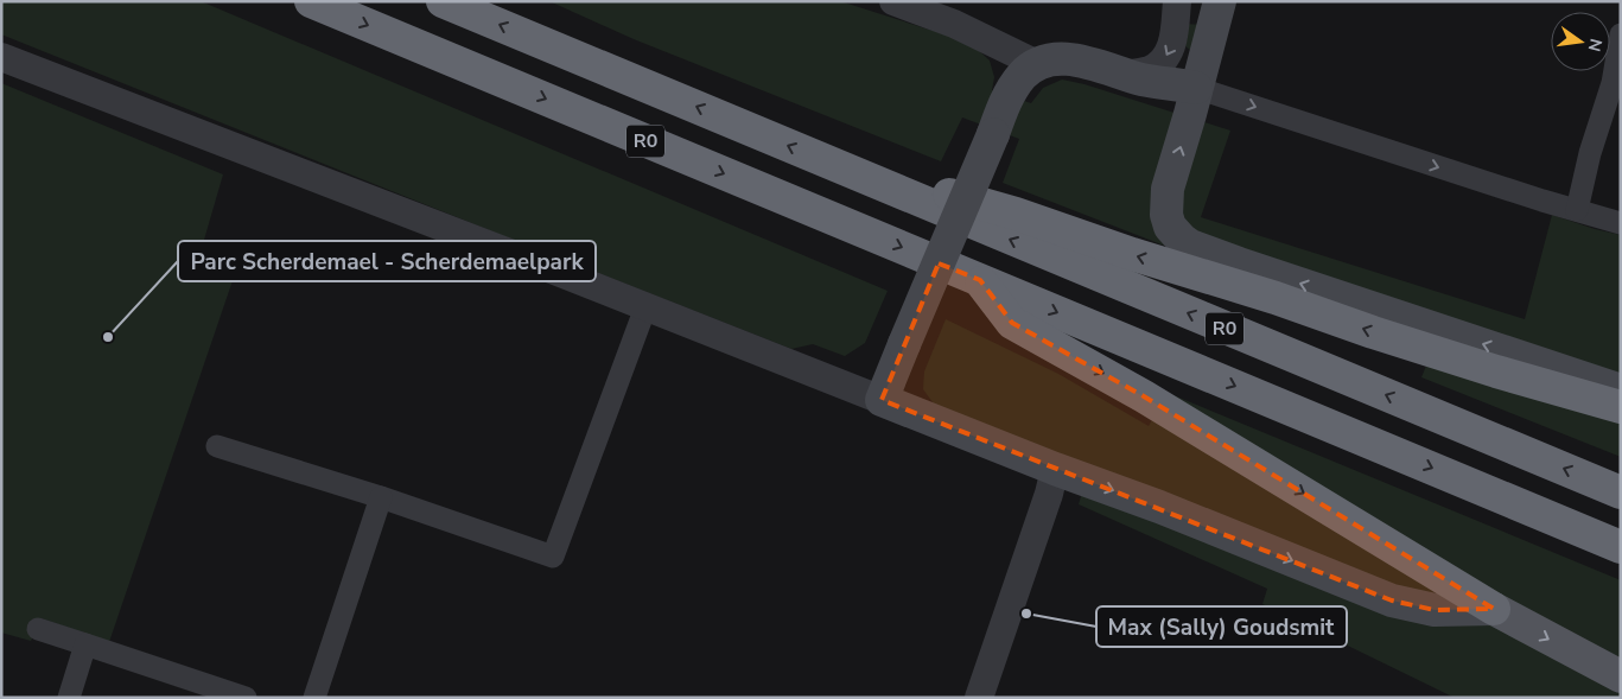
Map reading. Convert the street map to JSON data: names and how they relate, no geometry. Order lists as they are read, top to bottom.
{
  "streets": {
    "highway": ["R0"]
  },
  "places": ["Parc Scherdemael - Scherdemaelpark", "Max (Sally) Goudsmit"],
  "north": "right"
}
